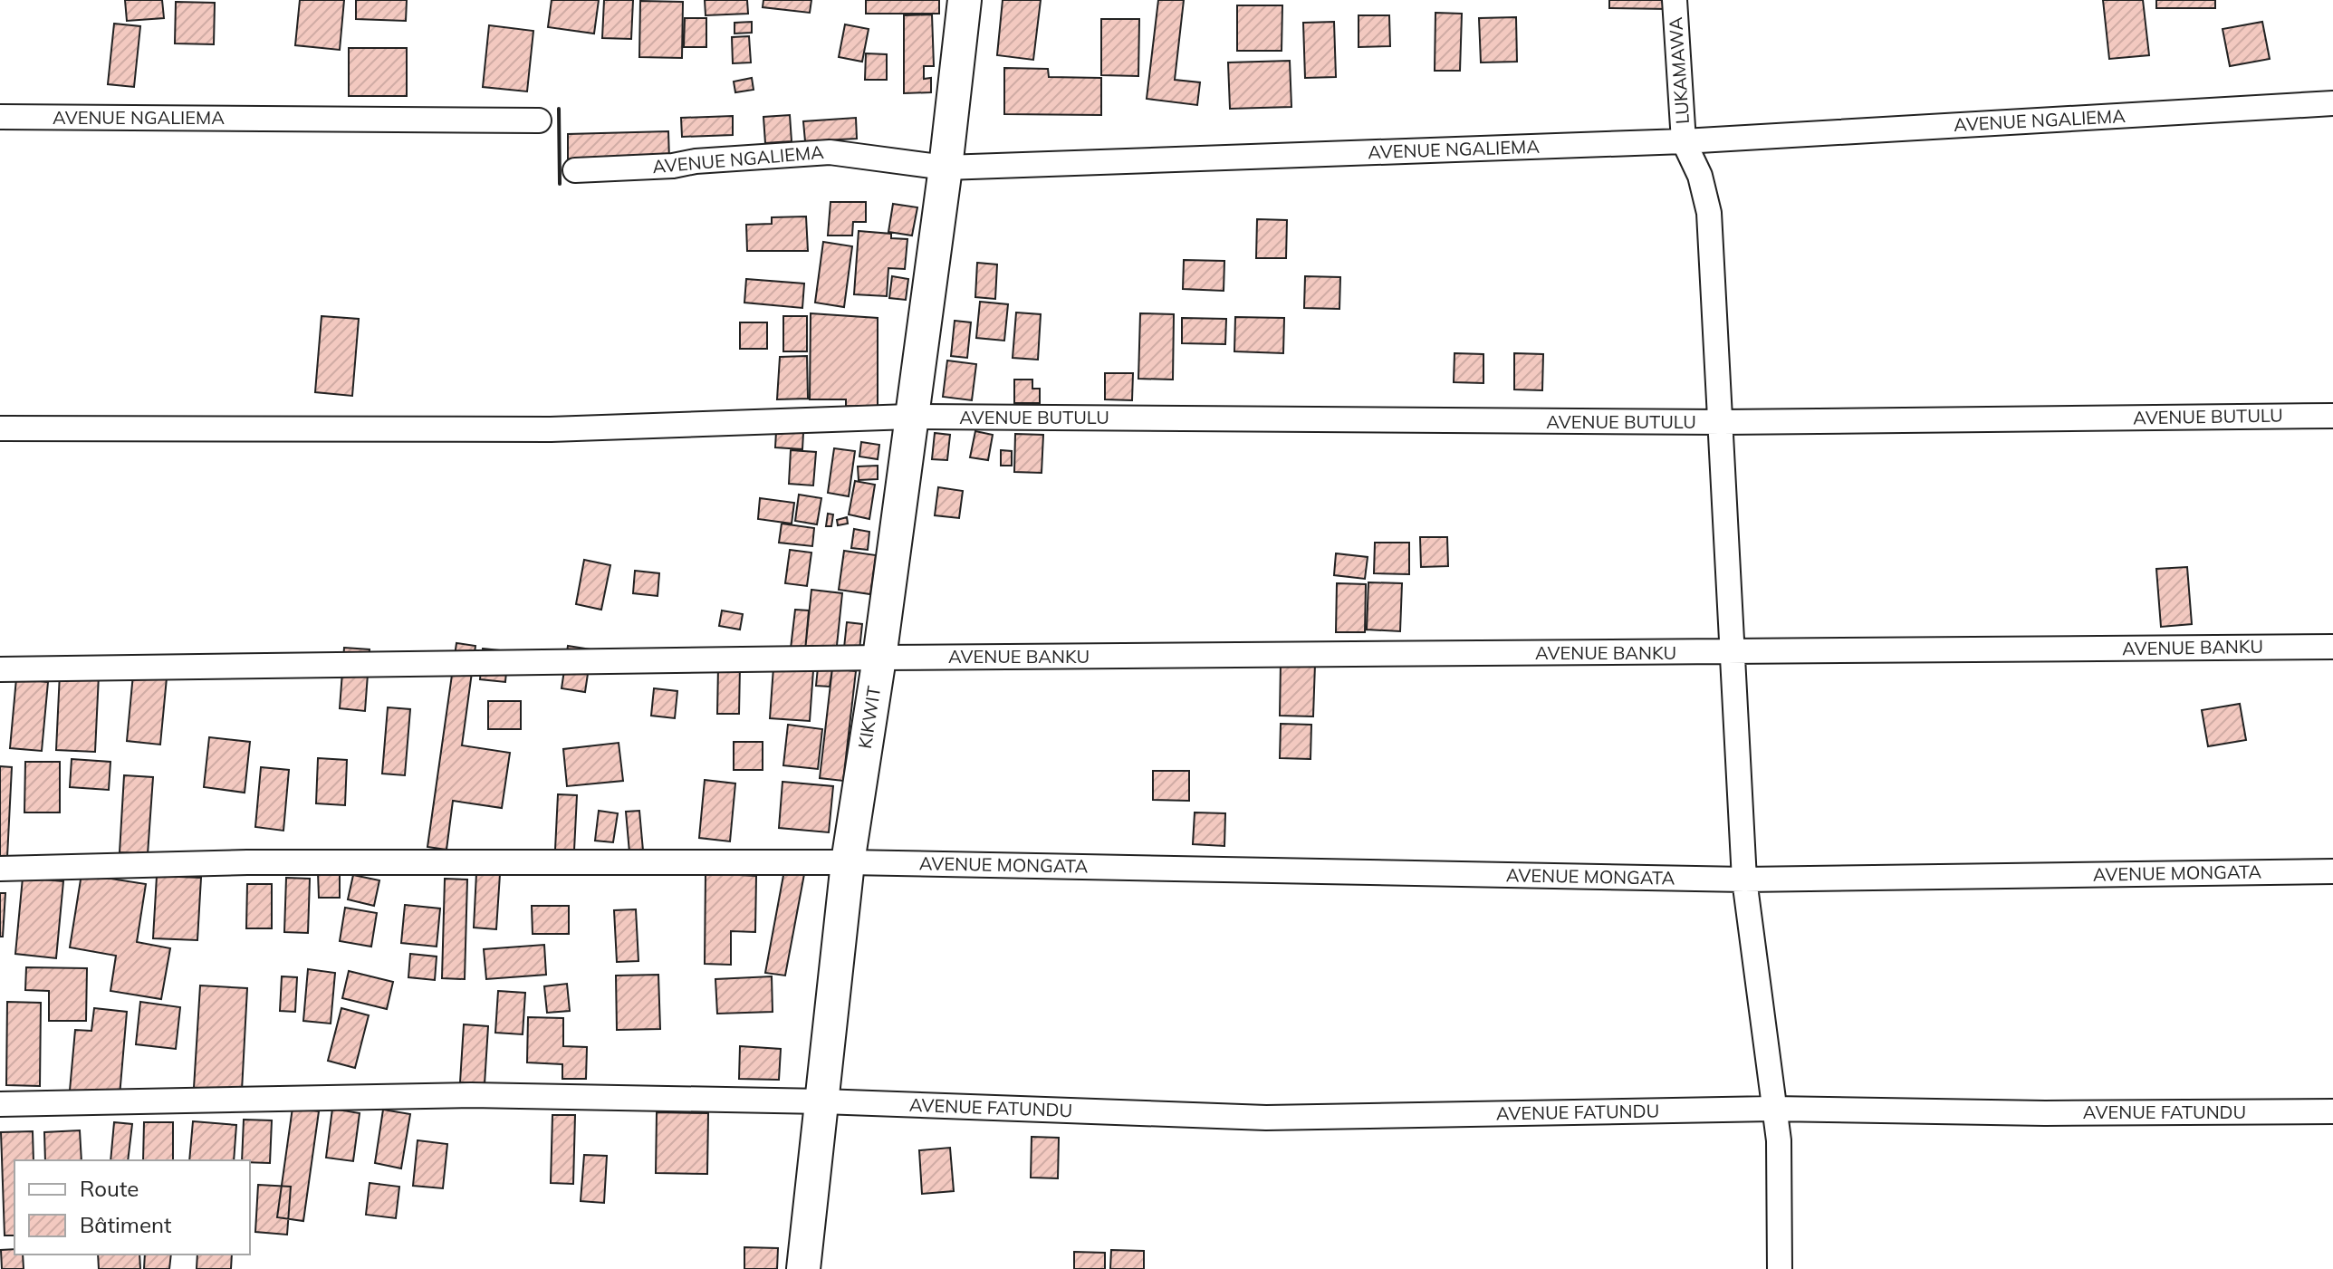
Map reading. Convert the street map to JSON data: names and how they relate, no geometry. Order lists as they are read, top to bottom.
{
  "streets": {
    "main road": ["KIKWIT"],
    "street": [
      "LUKAMAWA",
      "AVENUE NGALIEMA",
      "AVENUE BUTULU",
      "AVENUE BANKU",
      "AVENUE MONGATA",
      "AVENUE FATUNDU"
    ]
  },
  "crossings": [
    ["LUKAMAWA", "AVENUE NGALIEMA"],
    ["AVENUE NGALIEMA", "KIKWIT"],
    ["AVENUE BUTULU", "KIKWIT"],
    ["AVENUE BANKU", "KIKWIT"],
    ["KIKWIT", "AVENUE MONGATA"],
    ["KIKWIT", "AVENUE FATUNDU"]
  ],
  "legend": ["Route", "Bâtiment"]
}
